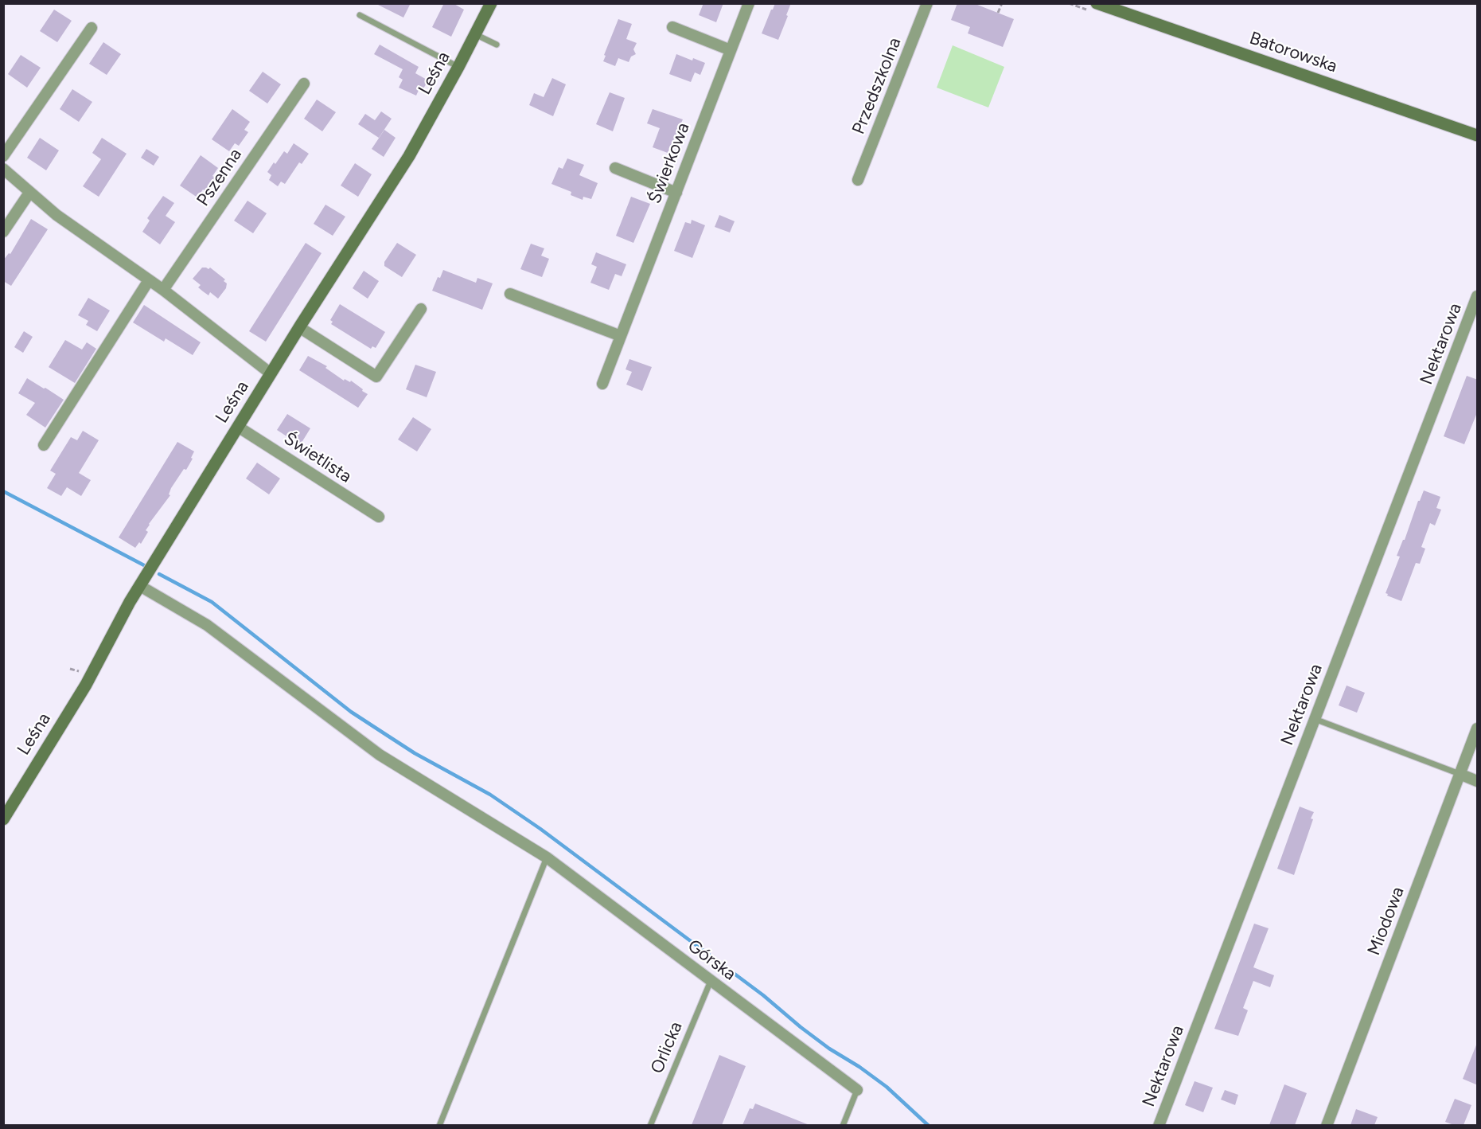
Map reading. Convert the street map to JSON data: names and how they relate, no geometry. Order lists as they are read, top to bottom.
{
  "streets": {
    "street": [
      "Batorowska",
      "Leśna",
      "Przedszkolna",
      "Świerkowa",
      "Pszenna",
      "Nektarowa",
      "Świetlista",
      "Miodowa",
      "Górska"
    ],
    "lane": ["Orlicka"]
  },
  "crossings": [
    ["Leśna", "Świetlista"],
    ["Leśna", "Górska"],
    ["Górska", "Orlicka"]
  ]
}
